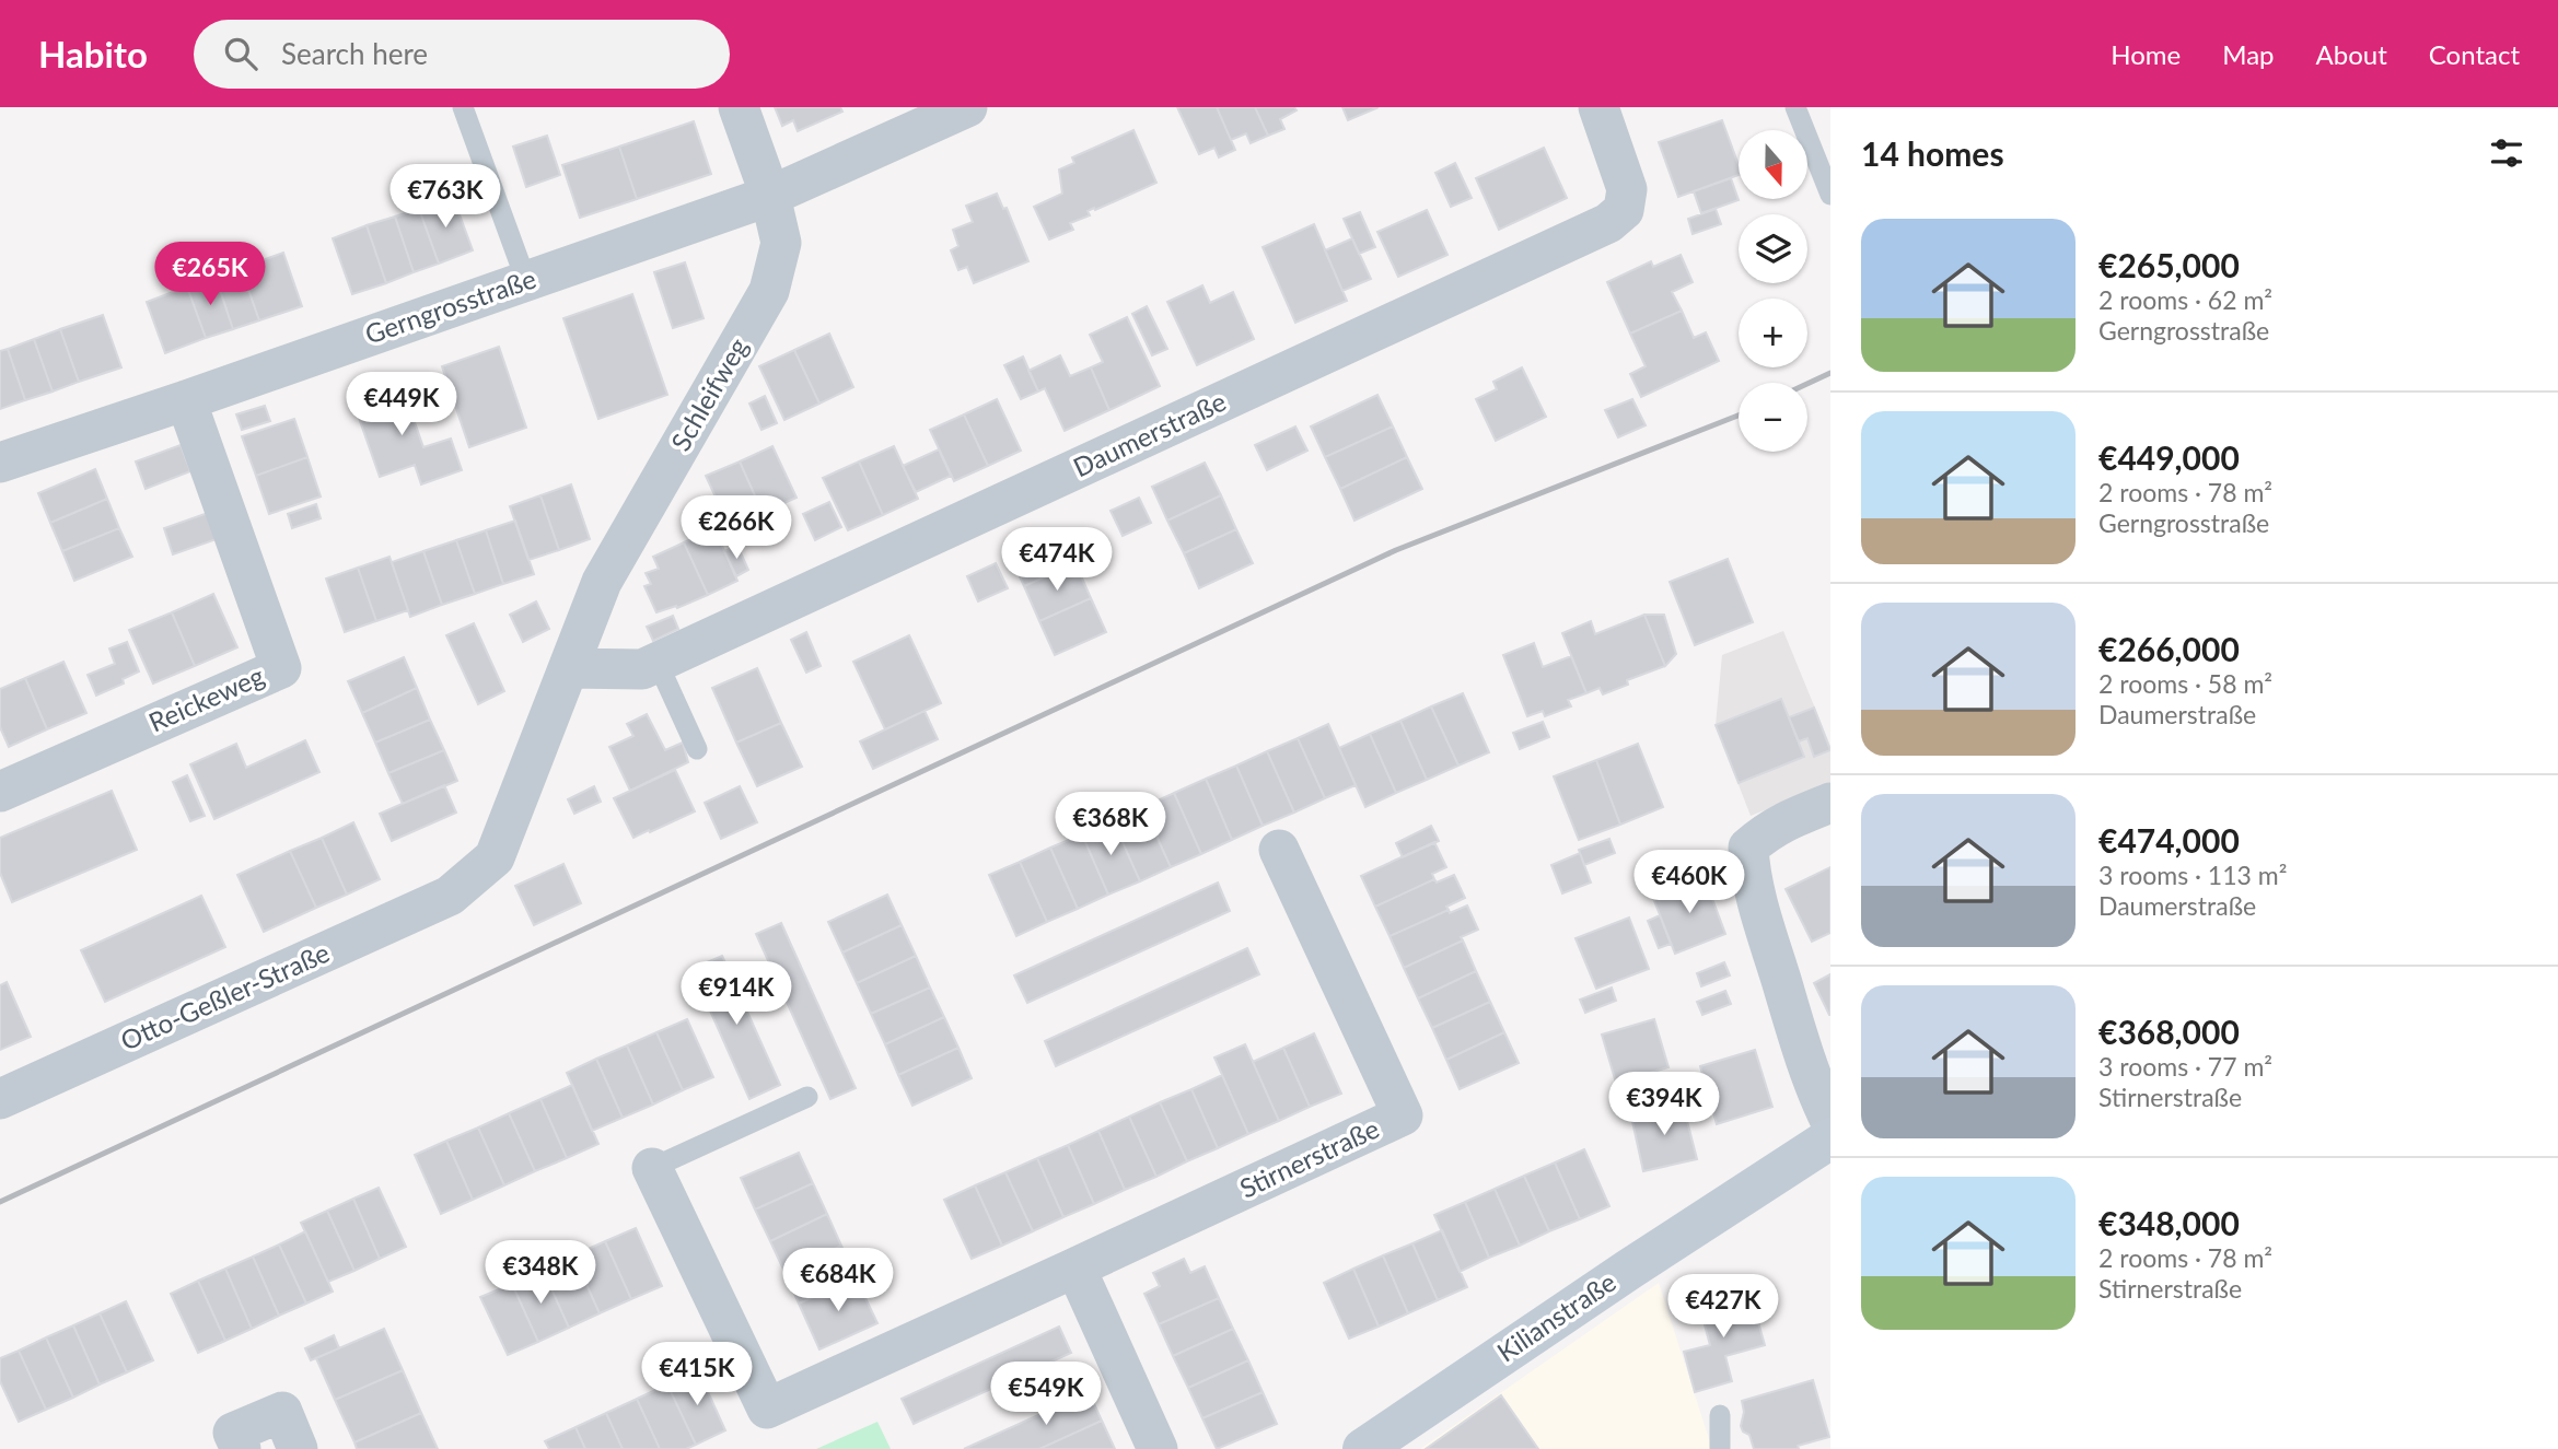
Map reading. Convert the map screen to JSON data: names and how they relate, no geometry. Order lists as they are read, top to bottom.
{
  "streets": {
    "main road": ["Kilianstraße"],
    "street": [
      "Gerngrosstraße",
      "Schleifweg",
      "Daumerstraße",
      "Reickeweg",
      "Otto-Geßler-Straße",
      "Stirnerstraße"
    ]
  },
  "crossings": [
    ["Gerngrosstraße", "Schleifweg"],
    ["Gerngrosstraße", "Reickeweg"],
    ["Schleifweg", "Daumerstraße"],
    ["Schleifweg", "Otto-Geßler-Straße"]
  ],
  "north": "bottom",
  "page": {
    "header": "Habito",
    "search": "Search here",
    "nav": [
      "Home",
      "Map",
      "About",
      "Contact"
    ],
    "heading": "14 homes",
    "map_buttons": ["+", "−"],
    "price": [
      "€763K",
      "€265K",
      "€449K",
      "€266K",
      "€474K",
      "€368K",
      "€460K",
      "€914K",
      "€394K",
      "€348K",
      "€684K",
      "€427K",
      "€415K",
      "€549K"
    ],
    "list": [
      {
        "name": "€265,000",
        "note": "2 rooms · 62 m² · Gerngrosstraße"
      },
      {
        "name": "€449,000",
        "note": "2 rooms · 78 m² · Gerngrosstraße"
      },
      {
        "name": "€266,000",
        "note": "2 rooms · 58 m² · Daumerstraße"
      },
      {
        "name": "€474,000",
        "note": "3 rooms · 113 m² · Daumerstraße"
      },
      {
        "name": "€368,000",
        "note": "3 rooms · 77 m² · Stirnerstraße"
      },
      {
        "name": "€348,000",
        "note": "2 rooms · 78 m² · Stirnerstraße"
      }
    ]
  }
}
